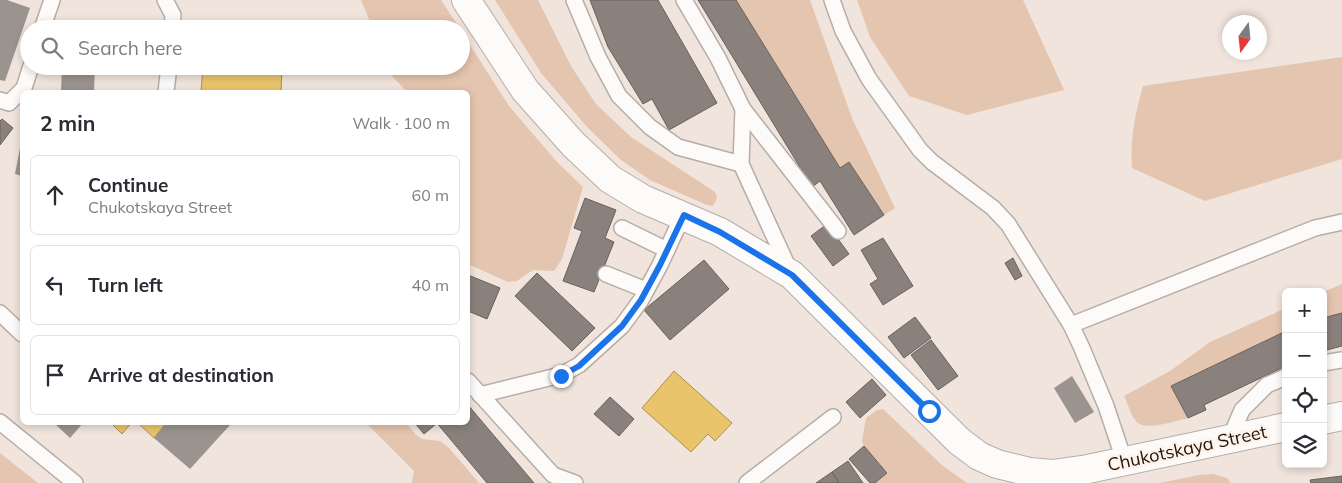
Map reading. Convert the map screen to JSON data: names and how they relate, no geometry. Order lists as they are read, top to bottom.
{
  "streets": {
    "street": ["Chukotskaya Street"]
  },
  "north": "bottom",
  "page": {
    "search": "Search here",
    "heading": ["2 min", "Walk · 100 m"],
    "list": [
      ["Continue", "Chukotskaya Street", "60 m"],
      ["Turn left", "40 m"],
      "Arrive at destination"
    ],
    "map_buttons": ["+", "−"]
  }
}
